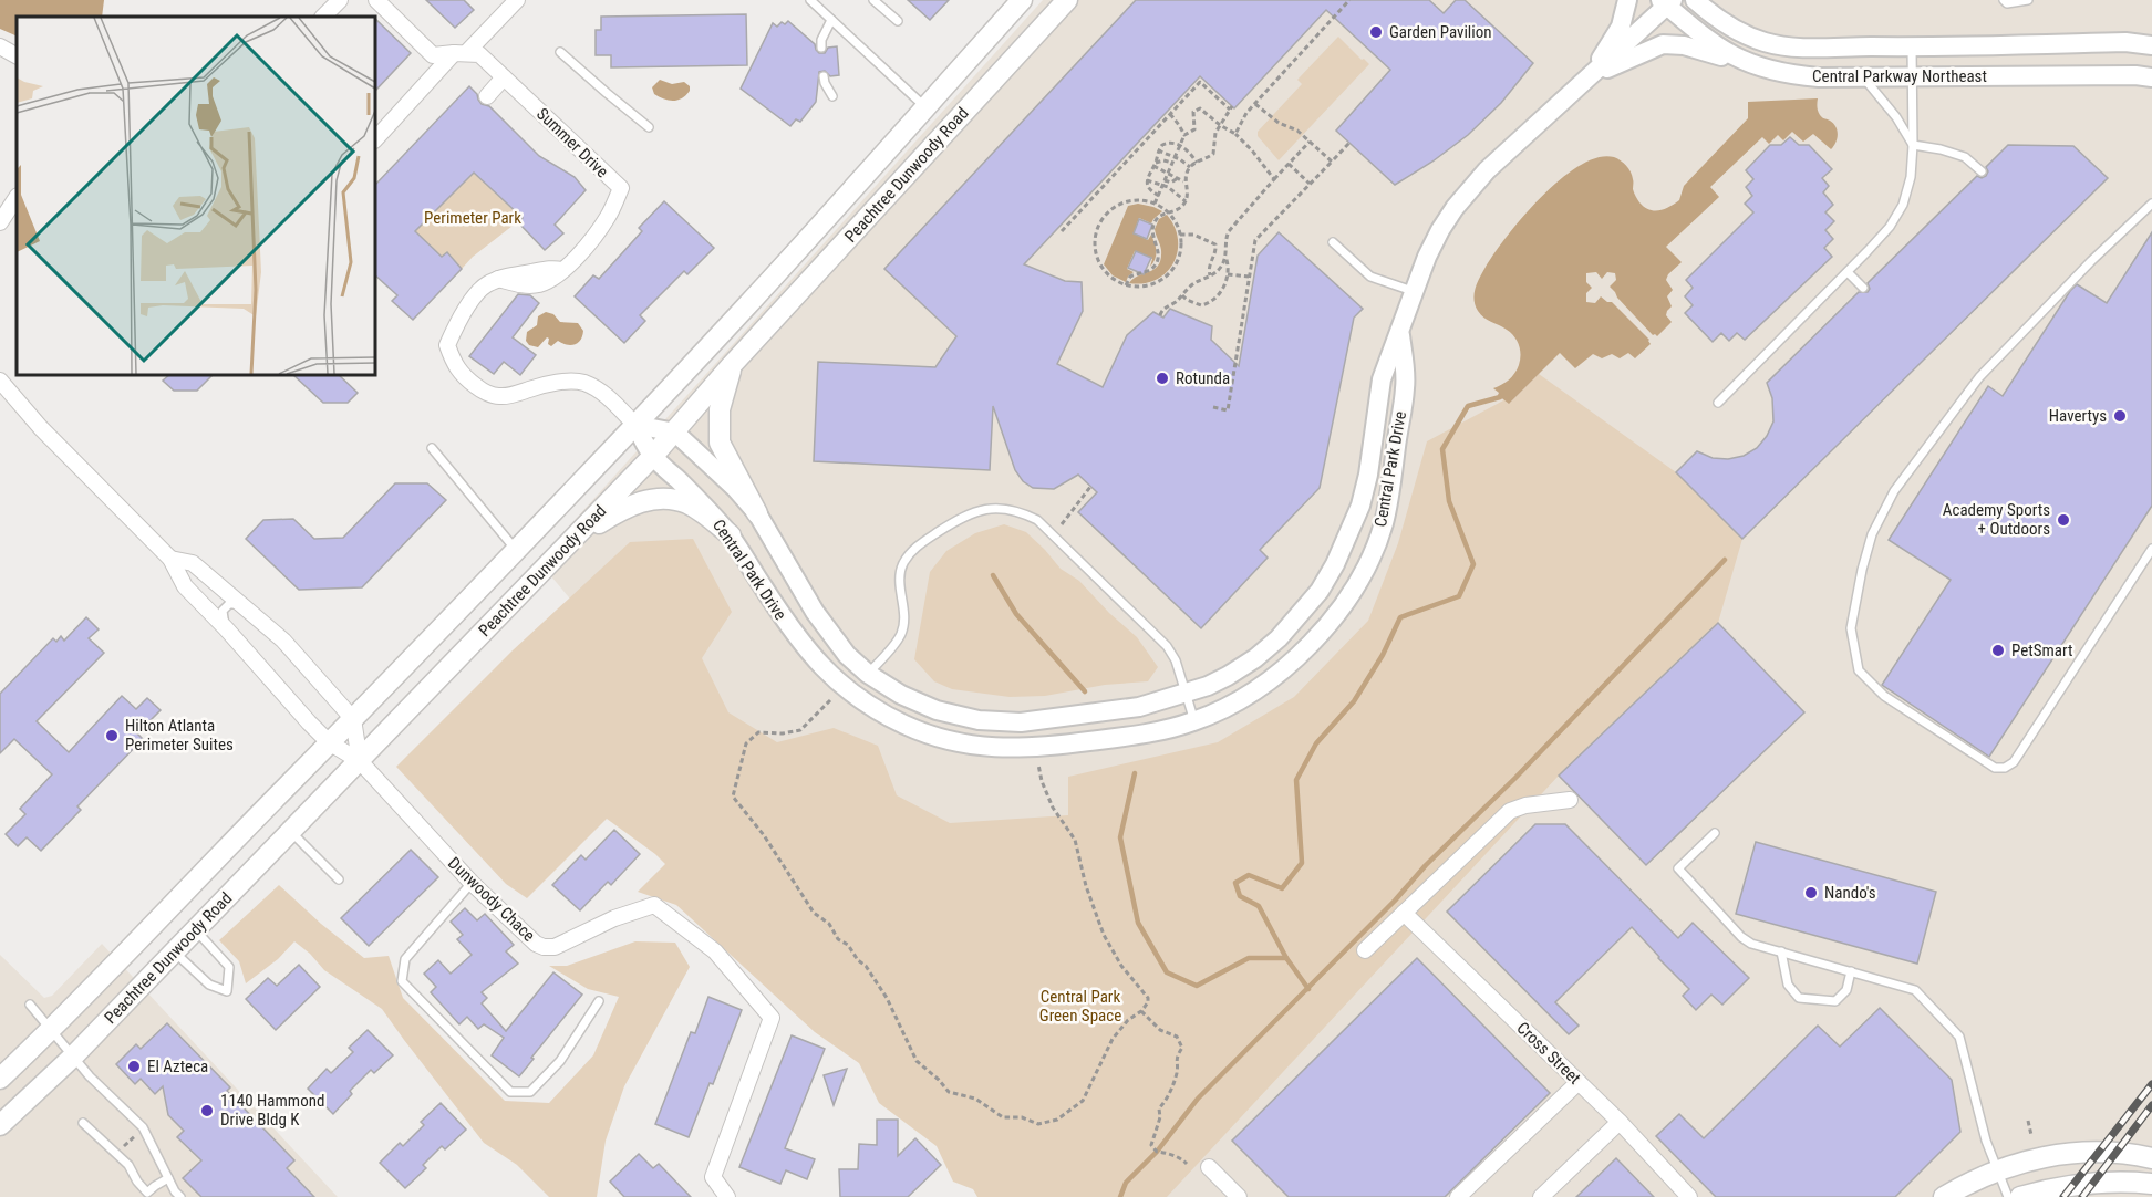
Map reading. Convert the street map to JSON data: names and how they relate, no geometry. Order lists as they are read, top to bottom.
{
  "streets": {
    "main road": ["Peachtree Dunwoody Road"],
    "street": [
      "Central Parkway Northeast",
      "Summer Drive",
      "Central Park Drive",
      "Dunwoody Chace",
      "Cross Street"
    ]
  },
  "crossings": [
    ["Central Parkway Northeast", "Central Park Drive"],
    ["Summer Drive", "Peachtree Dunwoody Road"],
    ["Summer Drive", "Central Park Drive"],
    ["Peachtree Dunwoody Road", "Central Park Drive"],
    ["Peachtree Dunwoody Road", "Dunwoody Chace"]
  ],
  "parks": ["Perimeter Park", "Central Park Green Space"],
  "places": [
    "Garden Pavilion",
    "Rotunda",
    "Havertys",
    "Academy Sports + Outdoors",
    "PetSmart",
    "Hilton Atlanta Perimeter Suites",
    "Nando's",
    "El Azteca",
    "1140 Hammond Drive Bldg K"
  ]
}
